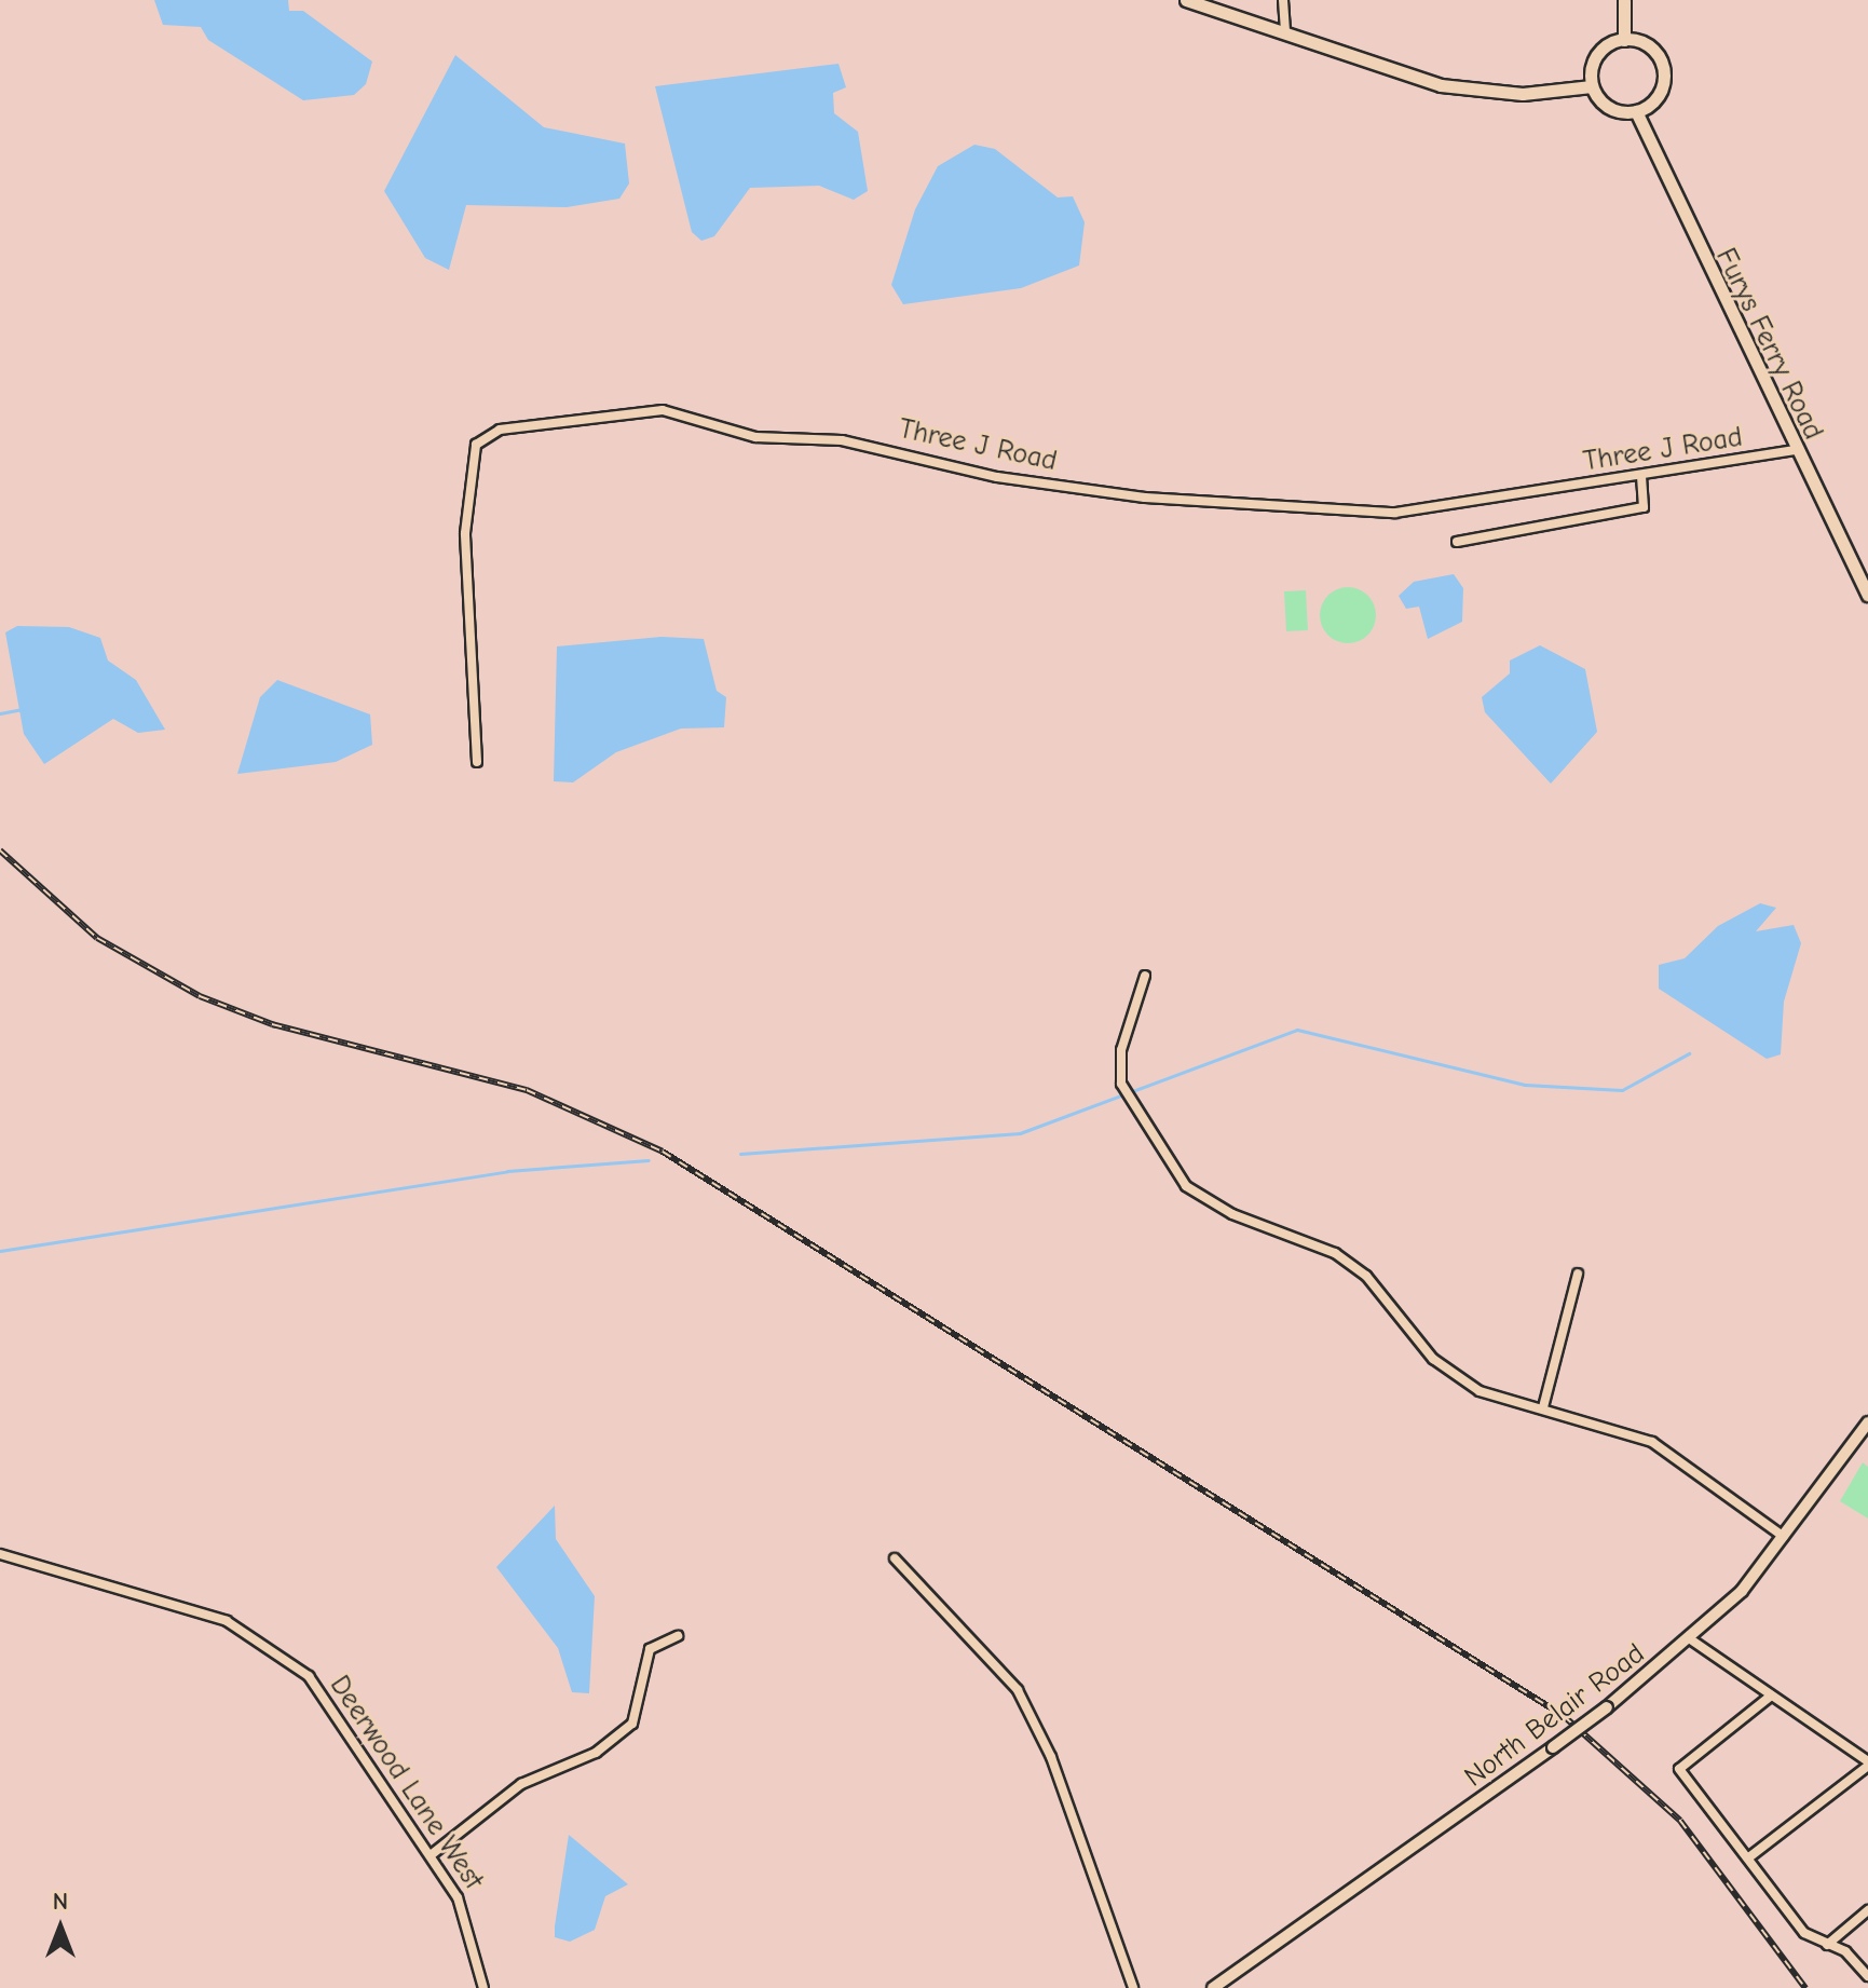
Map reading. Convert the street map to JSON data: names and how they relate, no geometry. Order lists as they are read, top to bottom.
{
  "streets": {
    "main road": ["Furys Ferry Road"],
    "street": ["Three J Road", "North Belair Road", "Deerwood Lane West"]
  },
  "crossings": [
    ["Furys Ferry Road", "Three J Road"]
  ],
  "north": "top"
}
